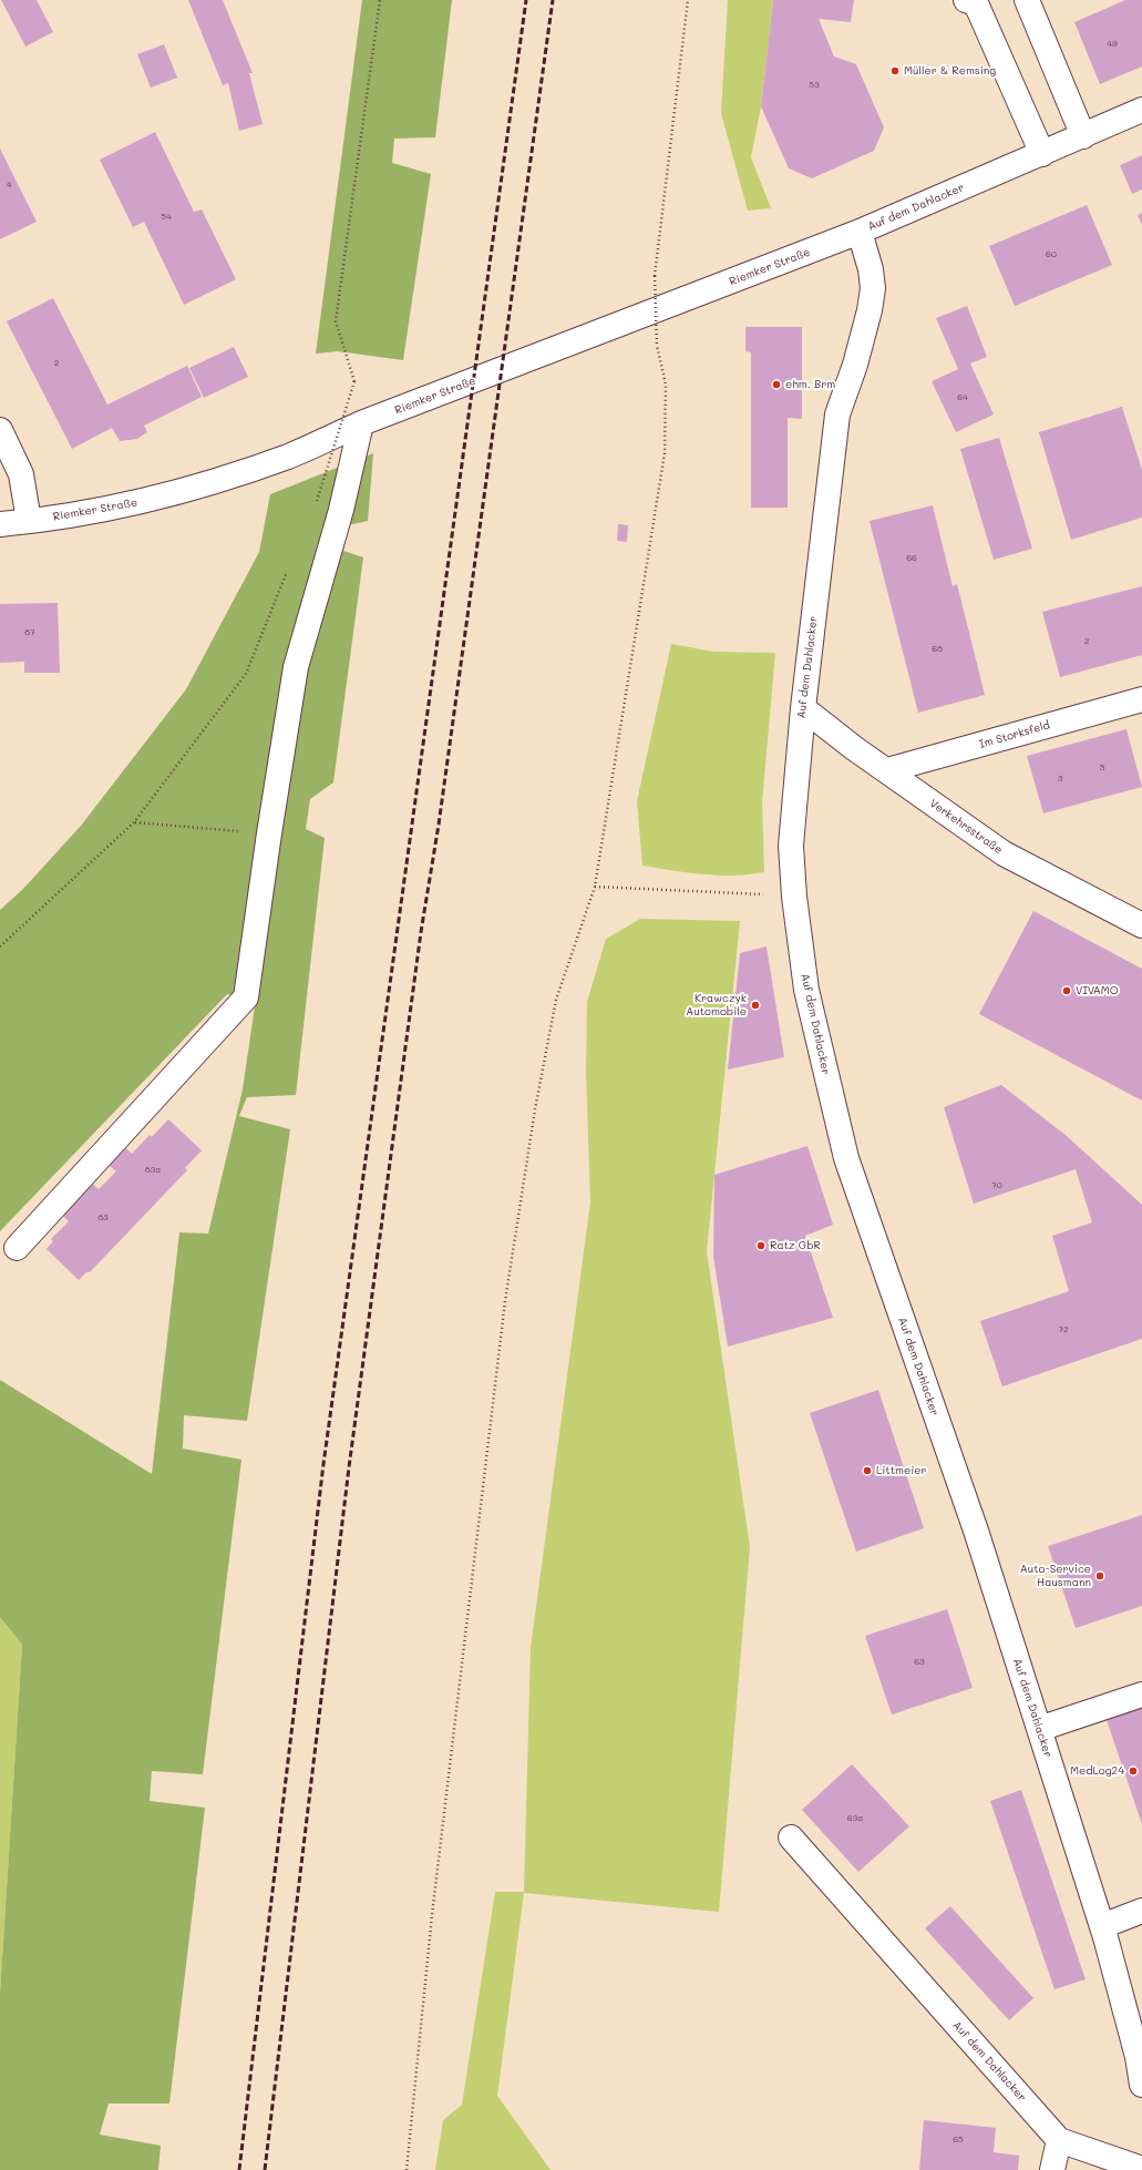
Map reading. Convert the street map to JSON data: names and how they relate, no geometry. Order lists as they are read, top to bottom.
{
  "streets": {
    "street": [
      "Auf dem Dahlacker",
      "Riemker Straße",
      "Im Storksfeld",
      "Verkehrsstraße"
    ]
  },
  "crossings": [
    ["Auf dem Dahlacker", "Riemker Straße"],
    ["Auf dem Dahlacker", "Verkehrsstraße"],
    ["Im Storksfeld", "Verkehrsstraße"]
  ],
  "places": [
    "Müller & Remsing",
    "ehm. Brm",
    "VIVAMO",
    "Krawczyk Automobile",
    "Ratz GbR",
    "Littmeier",
    "Auto-Service Hausmann",
    "MedLog24"
  ],
  "house_numbers": [
    "49",
    "53",
    "4",
    "54",
    "60",
    "2",
    "64",
    "66",
    "87",
    "2",
    "68",
    "5",
    "3",
    "83a",
    "70",
    "83",
    "72",
    "63",
    "63a",
    "65"
  ]
}
